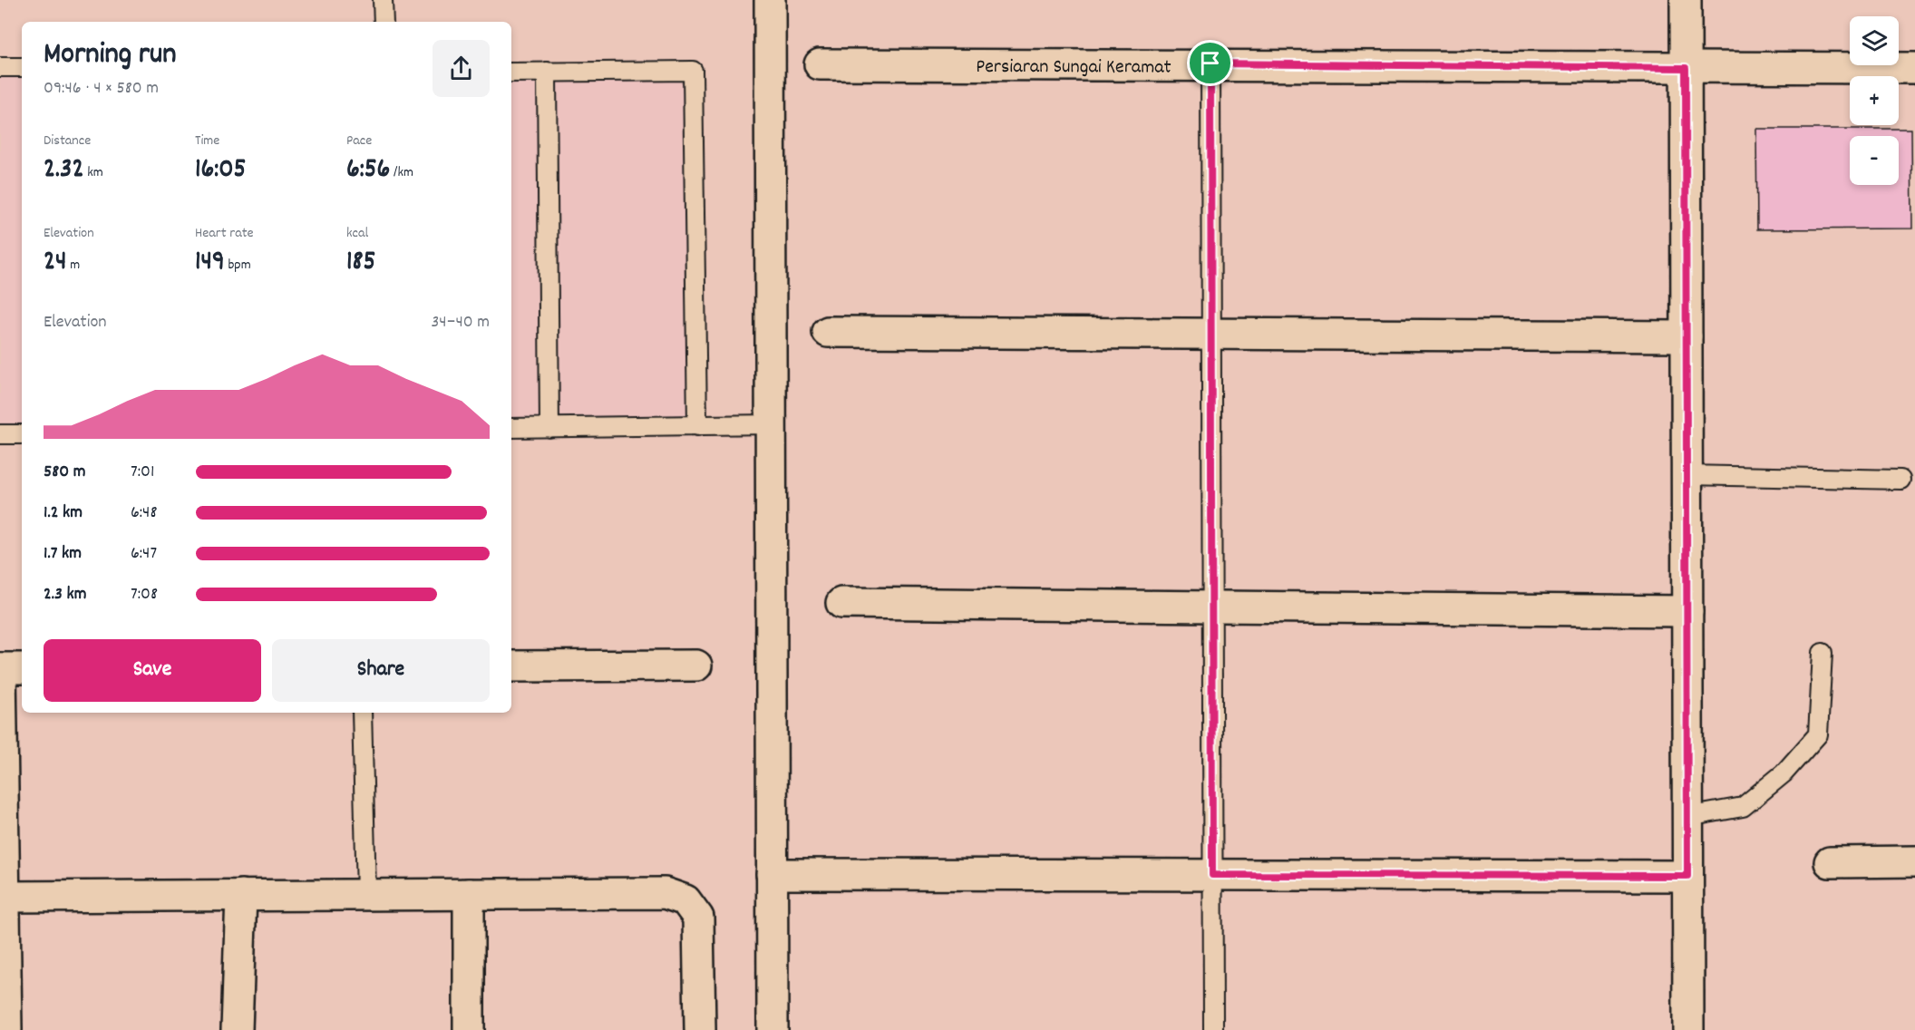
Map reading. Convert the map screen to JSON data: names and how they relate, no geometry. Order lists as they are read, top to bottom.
{
  "streets": {
    "street": ["Persiaran Sungai Keramat"]
  },
  "page": {
    "map_buttons": ["+", "−"],
    "heading": ["Morning run", "09:46 · 4 × 580 m"],
    "stats": [
      ["Distance", "2.32 km"],
      ["Time", "16:05"],
      ["Pace", "6:56 /km"],
      ["Elevation", "24 m"],
      ["Heart rate", "149 bpm"],
      ["kcal", "185"]
    ],
    "chart": ["Elevation", "34–40 m"],
    "list": [
      {
        "name": "580 m",
        "note": "7:01"
      },
      {
        "name": "1.2 km",
        "note": "6:48"
      },
      {
        "name": "1.7 km",
        "note": "6:47"
      },
      {
        "name": "2.3 km",
        "note": "7:08"
      }
    ],
    "buttons": ["Save", "Share"]
  }
}
